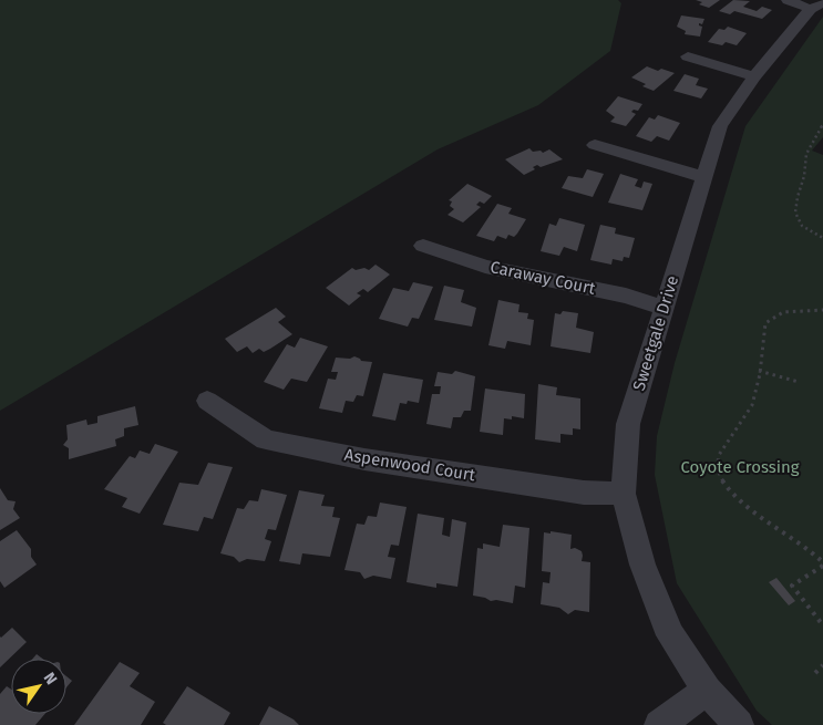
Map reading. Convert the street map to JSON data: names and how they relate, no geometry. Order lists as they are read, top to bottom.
{
  "streets": {
    "street": ["Caraway Court", "Sweetgale Drive", "Aspenwood Court"]
  },
  "crossings": [
    ["Caraway Court", "Sweetgale Drive"],
    ["Sweetgale Drive", "Aspenwood Court"]
  ],
  "parks": ["Coyote Crossing"],
  "north": "top right"
}
